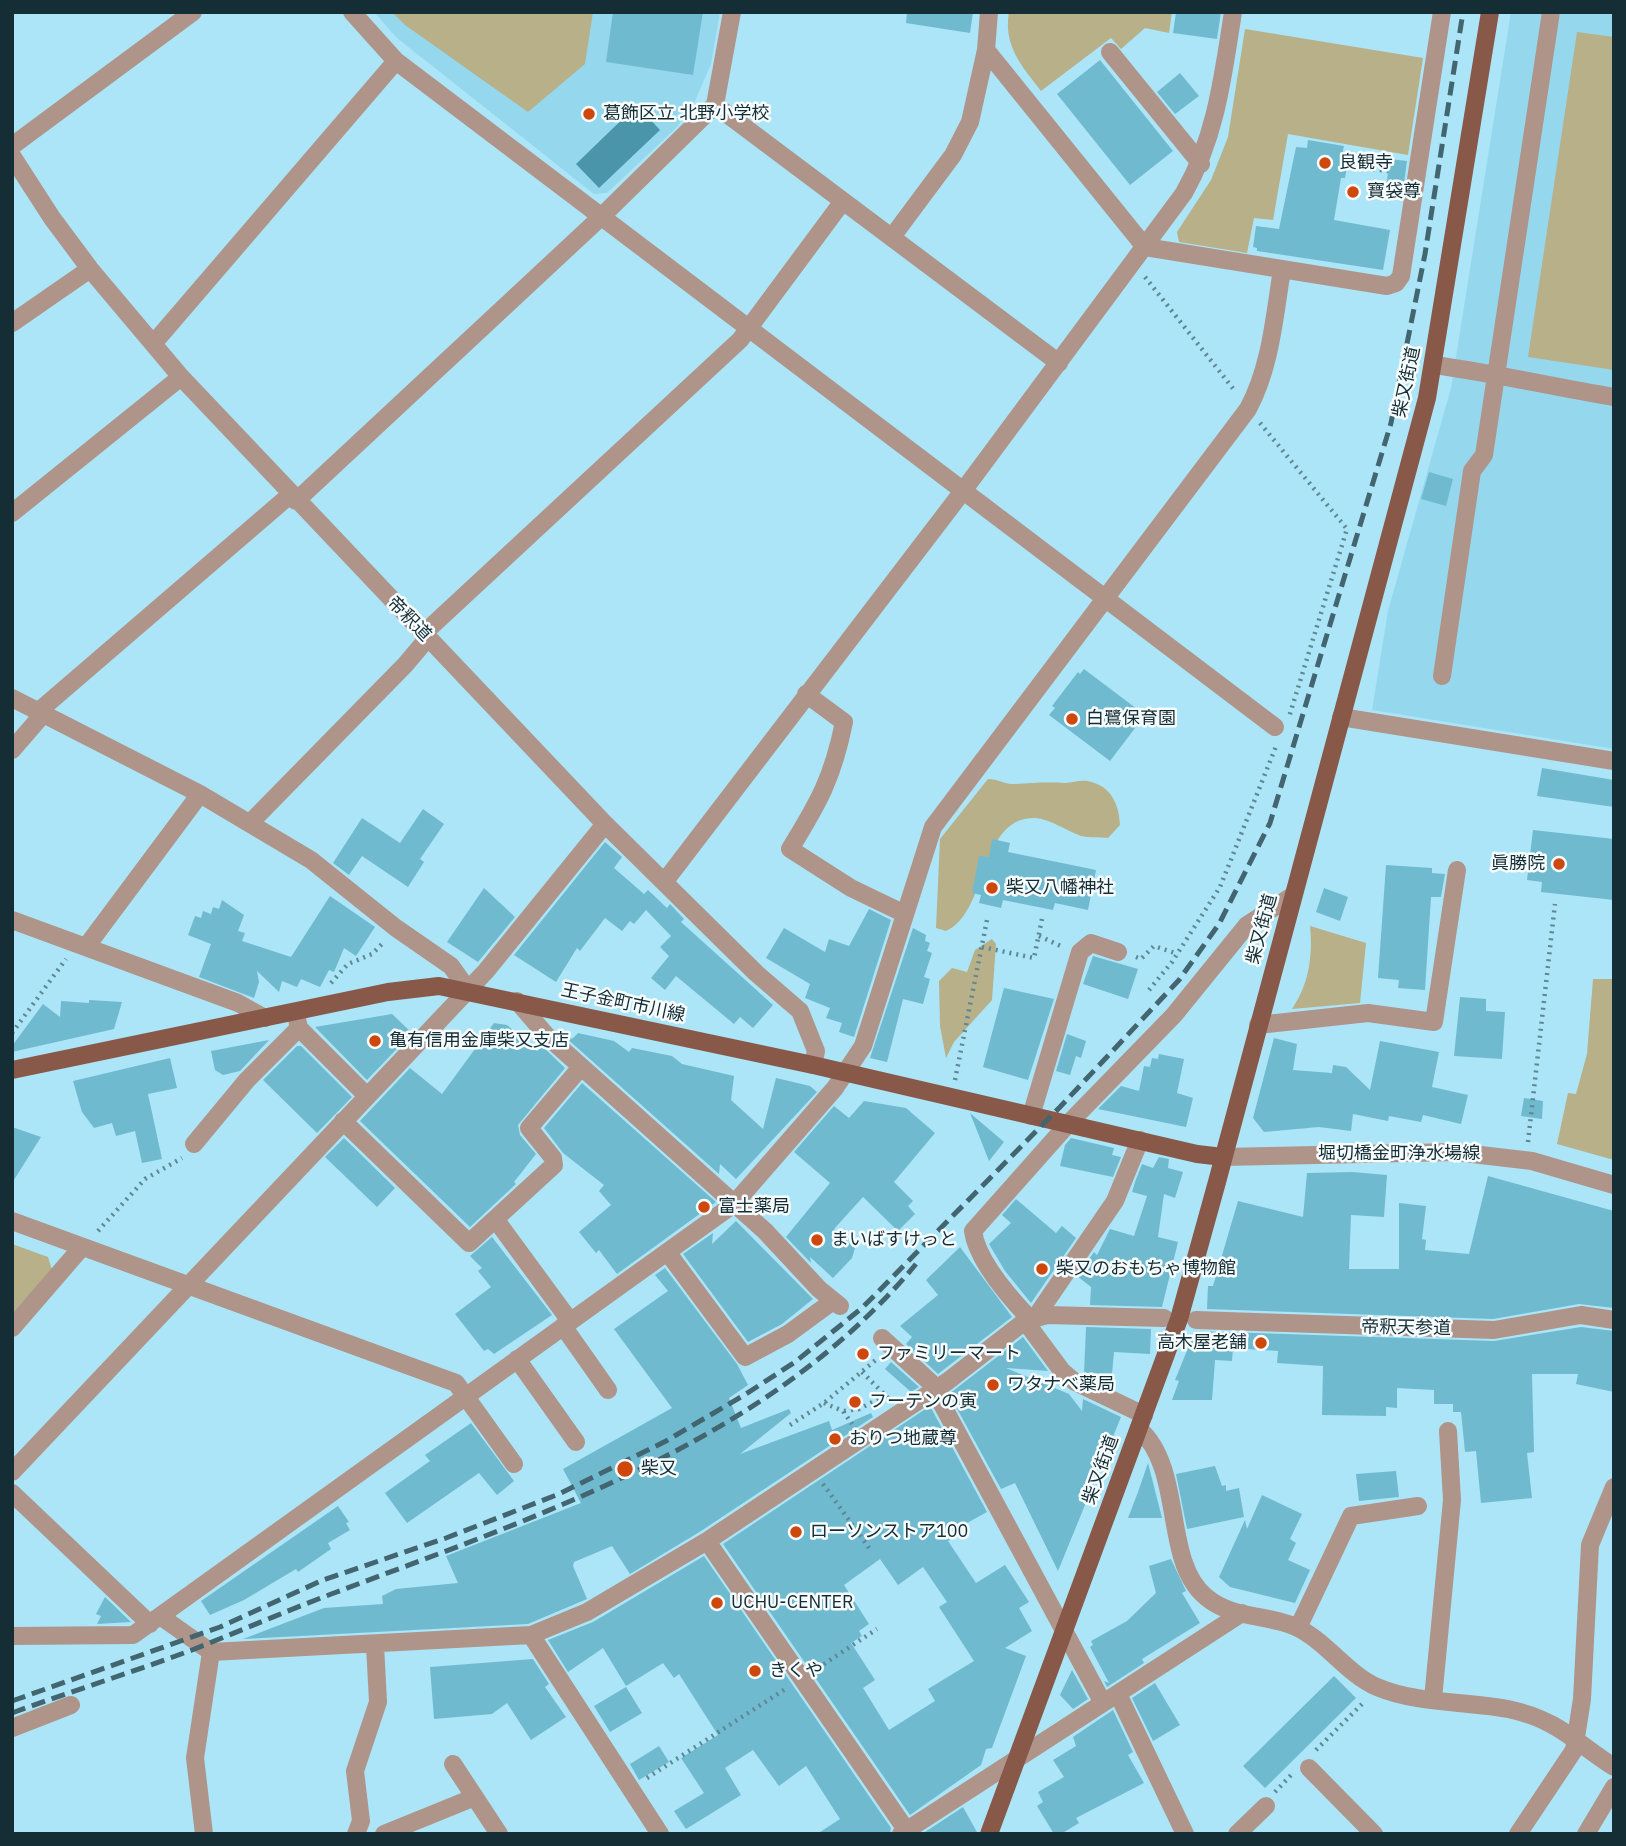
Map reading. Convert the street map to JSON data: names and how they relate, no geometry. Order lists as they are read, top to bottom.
{
  "streets": {
    "main road": ["柴又街道", "王子金町市川線"],
    "street": ["帝釈道", "堀切橋金町浄水場線", "帝釈天参道"]
  },
  "crossings": [
    ["柴又街道", "王子金町市川線"],
    ["柴又街道", "堀切橋金町浄水場線"],
    ["帝釈道", "王子金町市川線"],
    ["王子金町市川線", "堀切橋金町浄水場線"]
  ],
  "places": [
    "葛飾区立 北野小学校",
    "良観寺",
    "寶袋尊",
    "白鷺保育園",
    "眞勝院",
    "柴又八幡神社",
    "亀有信用金庫柴又支店",
    "富士薬局",
    "まいばすけっと",
    "柴又のおもちゃ博物館",
    "高木屋老舗",
    "ファミリーマート",
    "ワタナベ薬局",
    "フーテンの寅",
    "おりつ地蔵尊",
    "柴又",
    "ローソンストア100",
    "UCHU-CENTER",
    "きくや"
  ]
}
